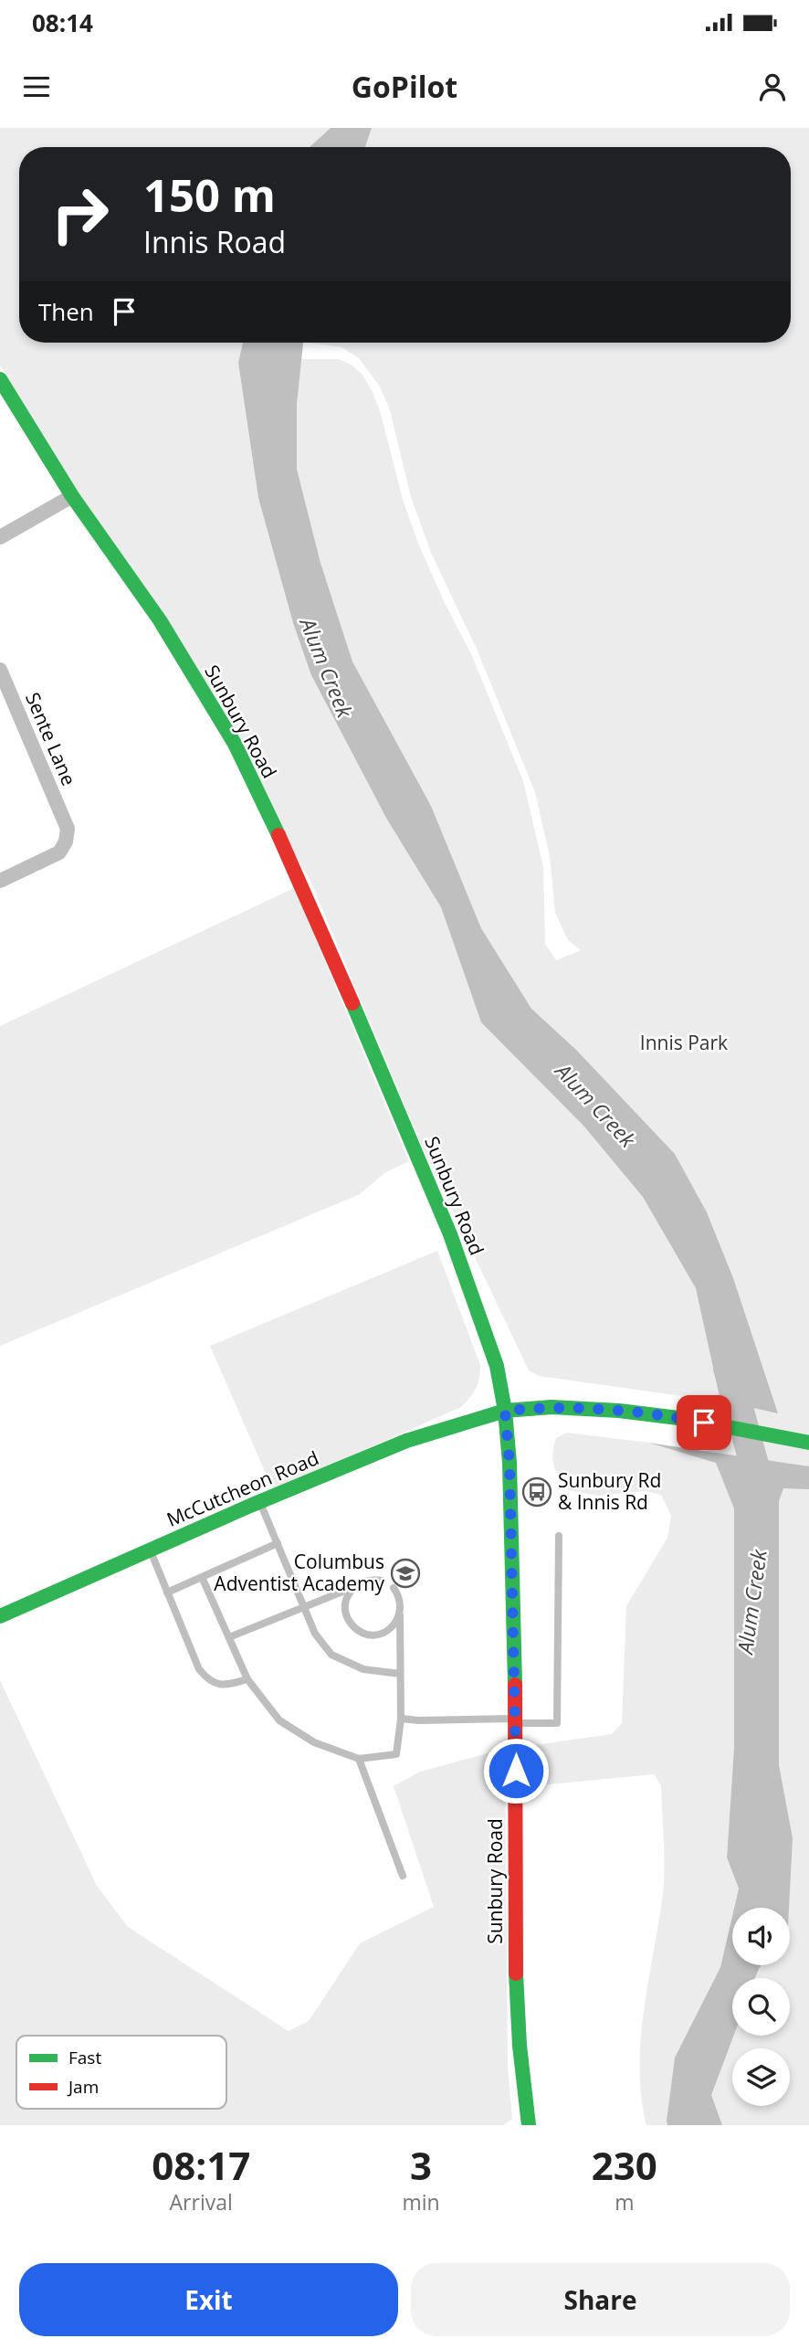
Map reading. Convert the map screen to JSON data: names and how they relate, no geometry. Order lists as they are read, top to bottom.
{
  "streets": {
    "main road": ["Sunbury Road", "McCutcheon Road"],
    "street": ["Sente Lane"]
  },
  "crossings": [
    ["Sunbury Road", "McCutcheon Road"]
  ],
  "water": ["Alum Creek"],
  "parks": ["Innis Park"],
  "places": {
    "bus stop": ["Sunbury Rd & Innis Rd"],
    "school or university": ["Columbus Adventist Academy"]
  },
  "legend": ["Fast", "Jam"],
  "page": {
    "status": "08:14",
    "header": "GoPilot",
    "turn": ["150 m", "Innis Road"],
    "then": "Then",
    "eta": [
      "08:17",
      "Arrival",
      "3",
      "min",
      "230",
      "m"
    ],
    "buttons": ["Exit", "Share"]
  }
}
